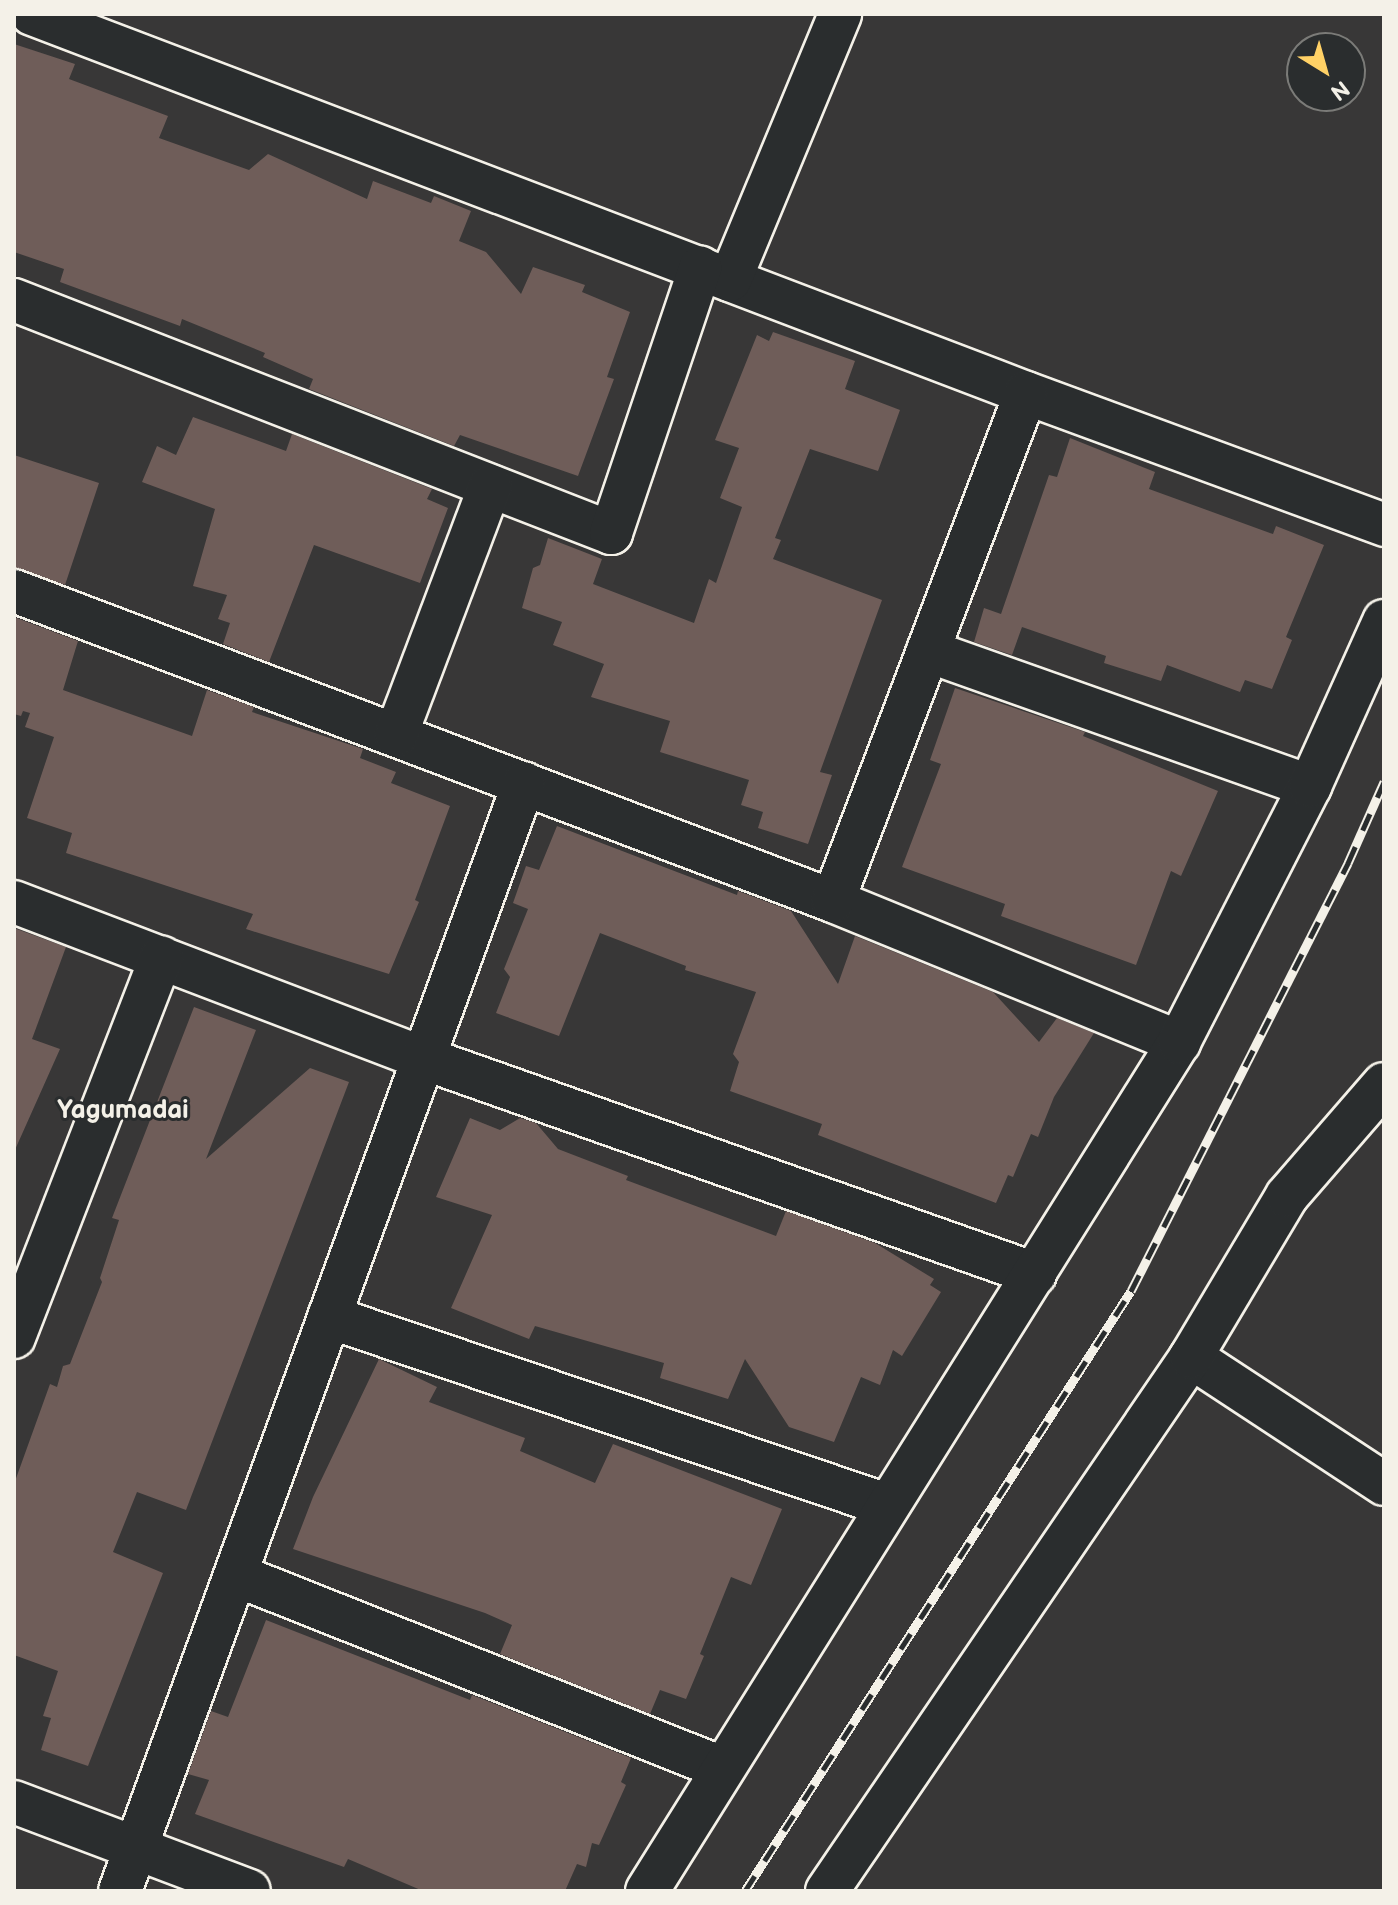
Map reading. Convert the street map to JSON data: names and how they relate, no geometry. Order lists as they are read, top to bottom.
{
  "districts": ["Yagumadai"],
  "north": "bottom right"
}
